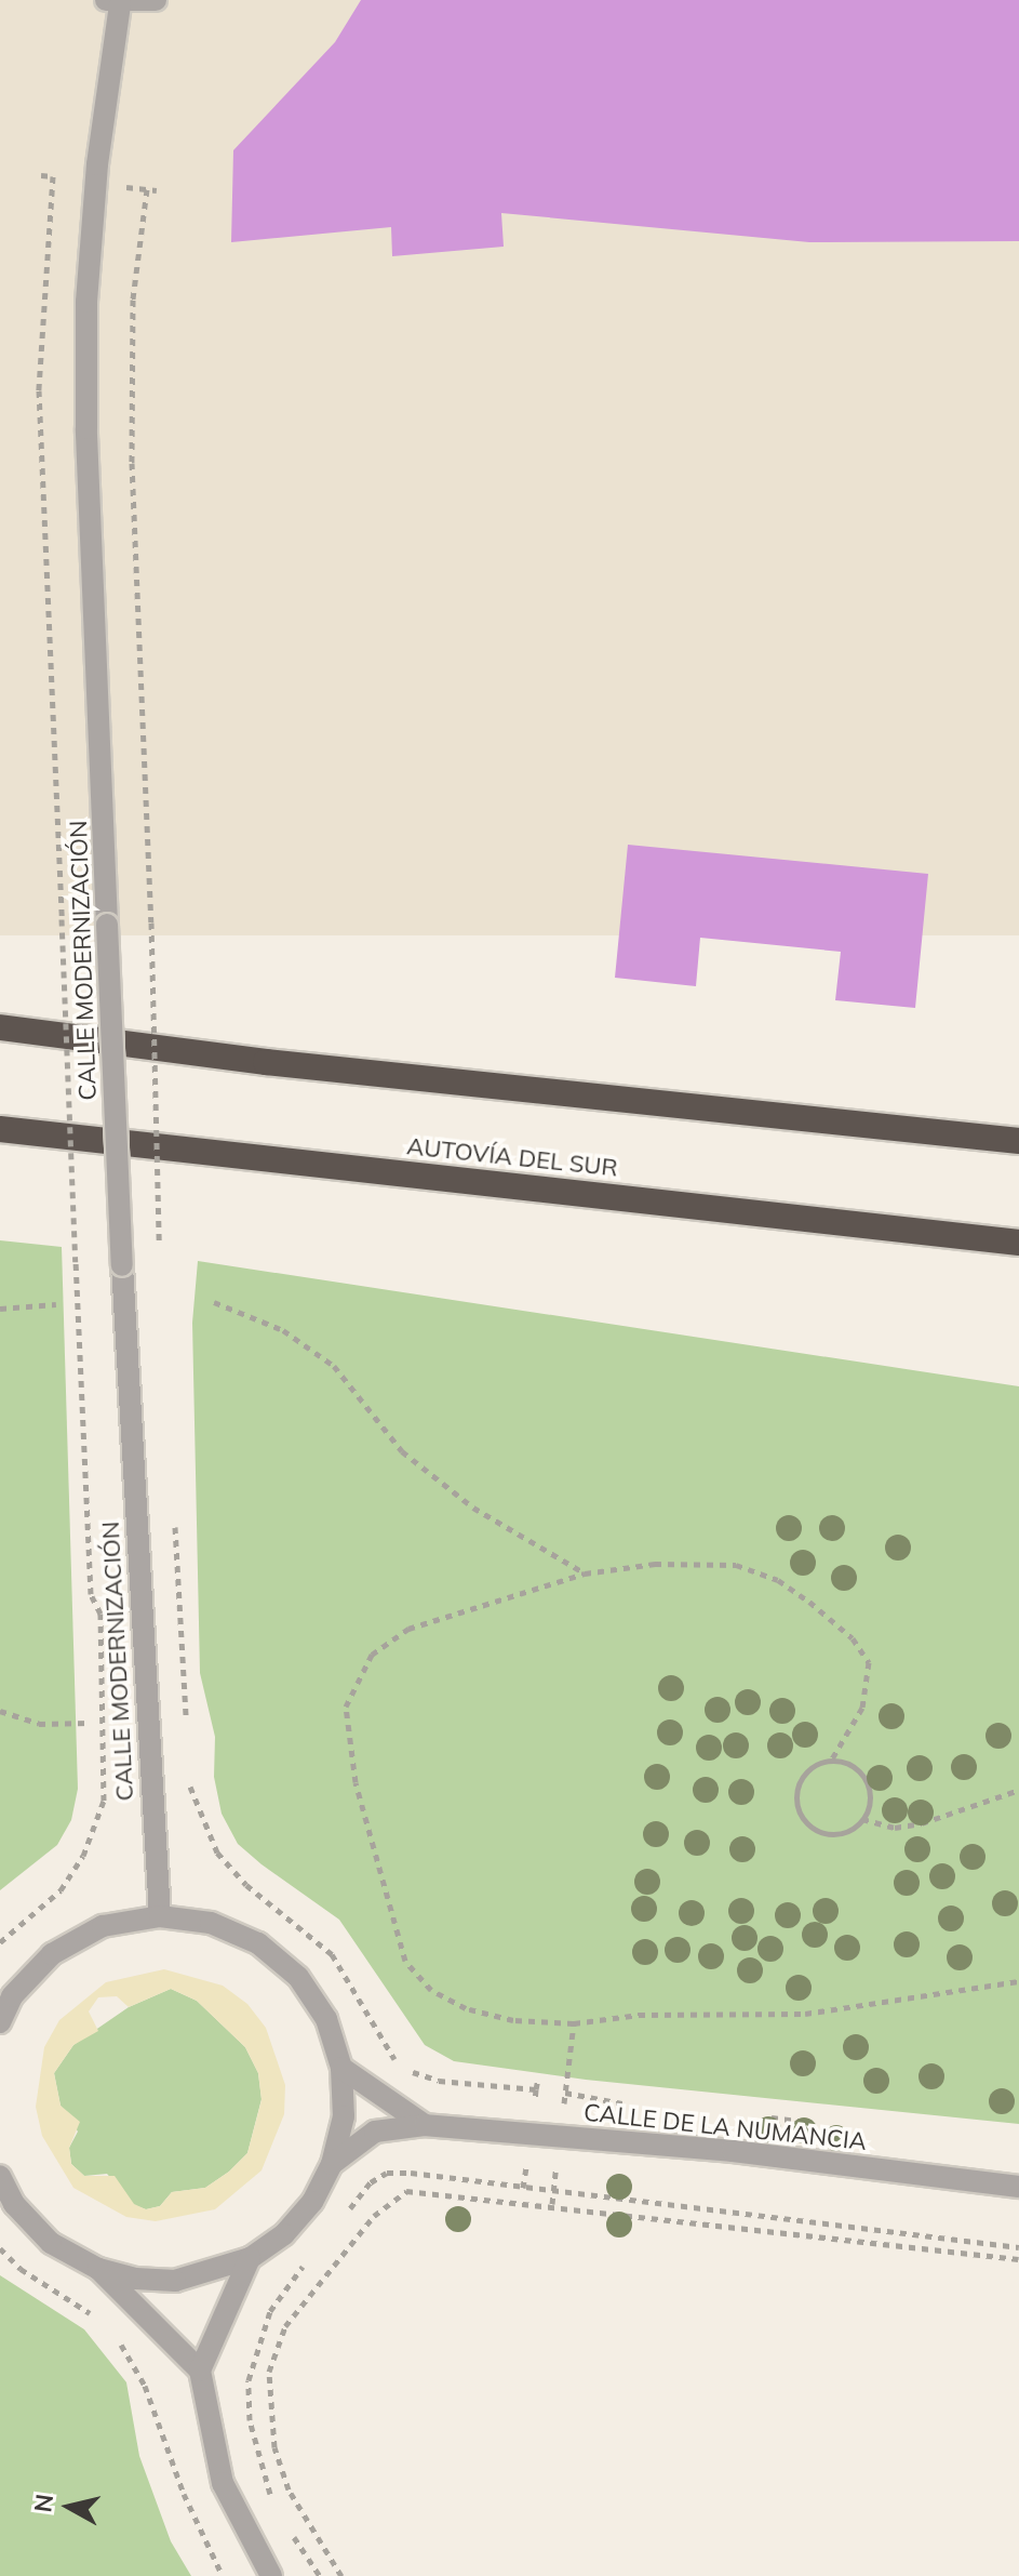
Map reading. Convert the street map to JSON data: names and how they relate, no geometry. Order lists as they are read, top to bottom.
{
  "streets": {
    "highway": ["AUTOVÍA DEL SUR"],
    "street": ["CALLE MODERNIZACIÓN", "CALLE DE LA NUMANCIA"]
  },
  "north": "left"
}
